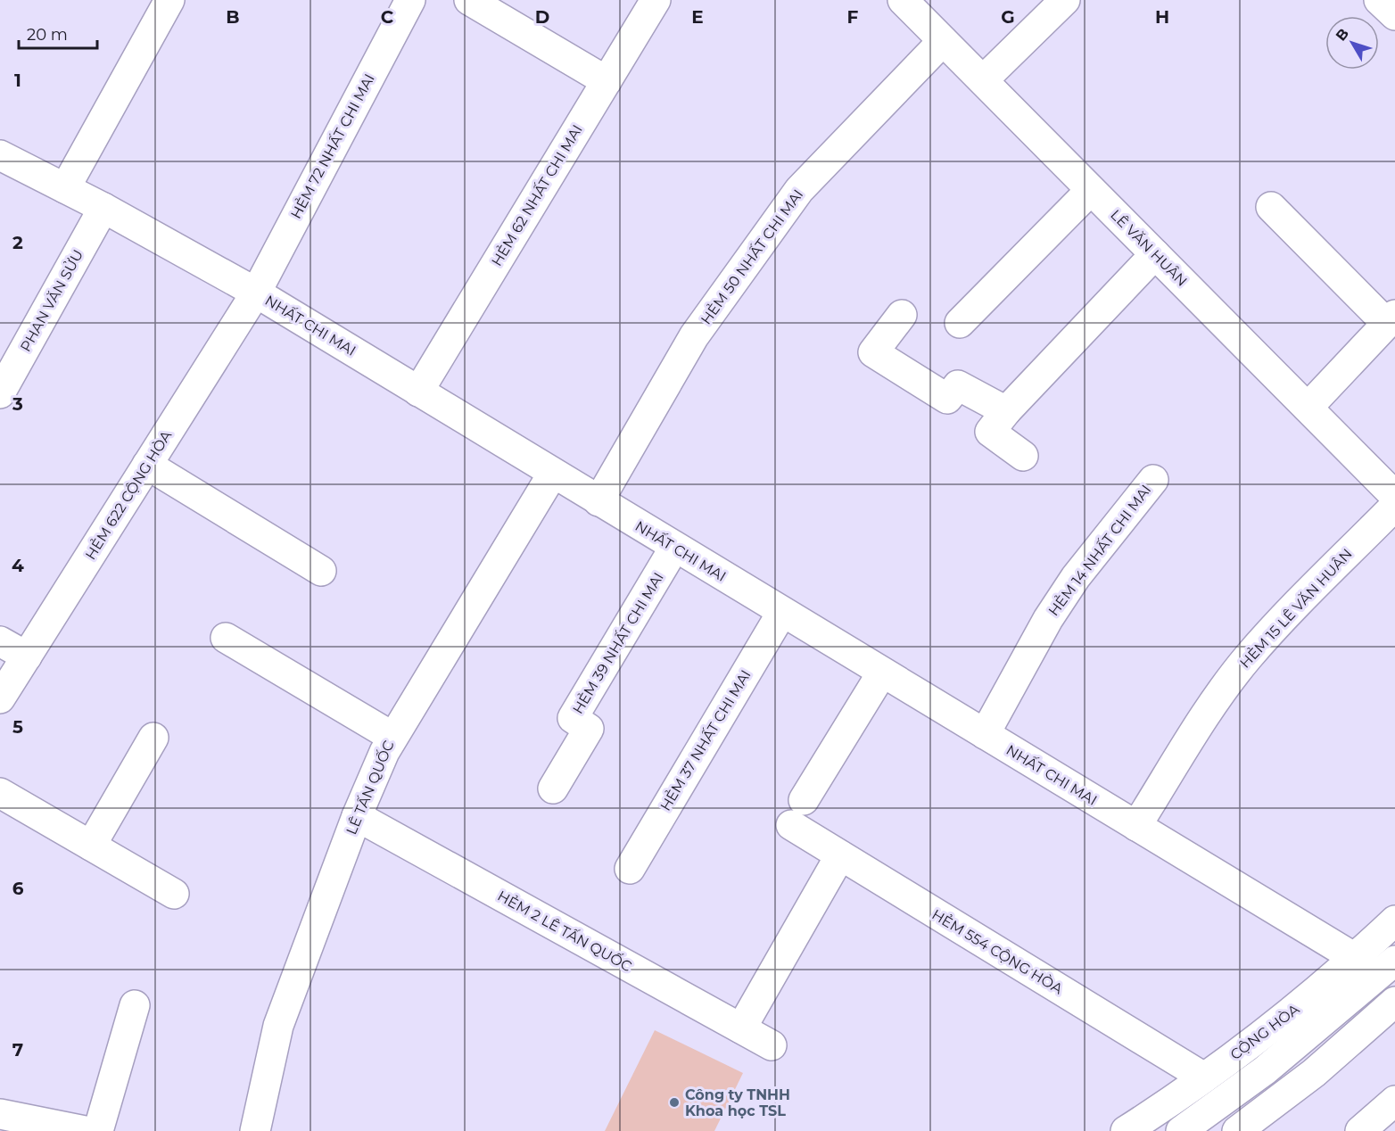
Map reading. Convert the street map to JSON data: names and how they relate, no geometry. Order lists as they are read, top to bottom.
{
  "streets": {
    "street": [
      "HẺM 72 NHẤT CHI MAI",
      "HẺM 62 NHẤT CHI MAI",
      "LÊ VĂN HUÂN",
      "HẺM 50 NHẤT CHI MAI",
      "PHAN VĂN SỬU",
      "NHẤT CHI MAI",
      "HẺM 622 CỘNG HÒA",
      "HẺM 14 NHẤT CHI MAI",
      "HẺM 15 LÊ VĂN HUÂN",
      "HẺM 39 NHẤT CHI MAI",
      "HẺM 37 NHẤT CHI MAI",
      "LÊ TẤN QUỐC",
      "HẺM 2 LÊ TẤN QUỐC",
      "HẺM 554 CỘNG HÒA",
      "CỘNG HÒA"
    ]
  },
  "crossings": [
    ["HẺM 72 NHẤT CHI MAI", "NHẤT CHI MAI"],
    ["HẺM 72 NHẤT CHI MAI", "HẺM 622 CỘNG HÒA"],
    ["HẺM 62 NHẤT CHI MAI", "NHẤT CHI MAI"],
    ["LÊ VĂN HUÂN", "HẺM 50 NHẤT CHI MAI"],
    ["HẺM 50 NHẤT CHI MAI", "NHẤT CHI MAI"],
    ["PHAN VĂN SỬU", "NHẤT CHI MAI"],
    ["NHẤT CHI MAI", "HẺM 622 CỘNG HÒA"],
    ["NHẤT CHI MAI", "HẺM 14 NHẤT CHI MAI"],
    ["NHẤT CHI MAI", "HẺM 15 LÊ VĂN HUÂN"],
    ["NHẤT CHI MAI", "HẺM 39 NHẤT CHI MAI"],
    ["NHẤT CHI MAI", "HẺM 37 NHẤT CHI MAI"],
    ["NHẤT CHI MAI", "LÊ TẤN QUỐC"],
    ["NHẤT CHI MAI", "HẺM 554 CỘNG HÒA"],
    ["NHẤT CHI MAI", "CỘNG HÒA"],
    ["LÊ TẤN QUỐC", "HẺM 2 LÊ TẤN QUỐC"],
    ["HẺM 554 CỘNG HÒA", "CỘNG HÒA"]
  ],
  "places": ["Công ty TNHH Khoa học TSL"],
  "scale_bar": "20 m",
  "north": "top left",
  "grid": {
    "columns": [
      "B",
      "C",
      "D",
      "E",
      "F",
      "G",
      "H"
    ],
    "rows": [
      "1",
      "2",
      "3",
      "4",
      "5",
      "6",
      "7"
    ]
  }
}
